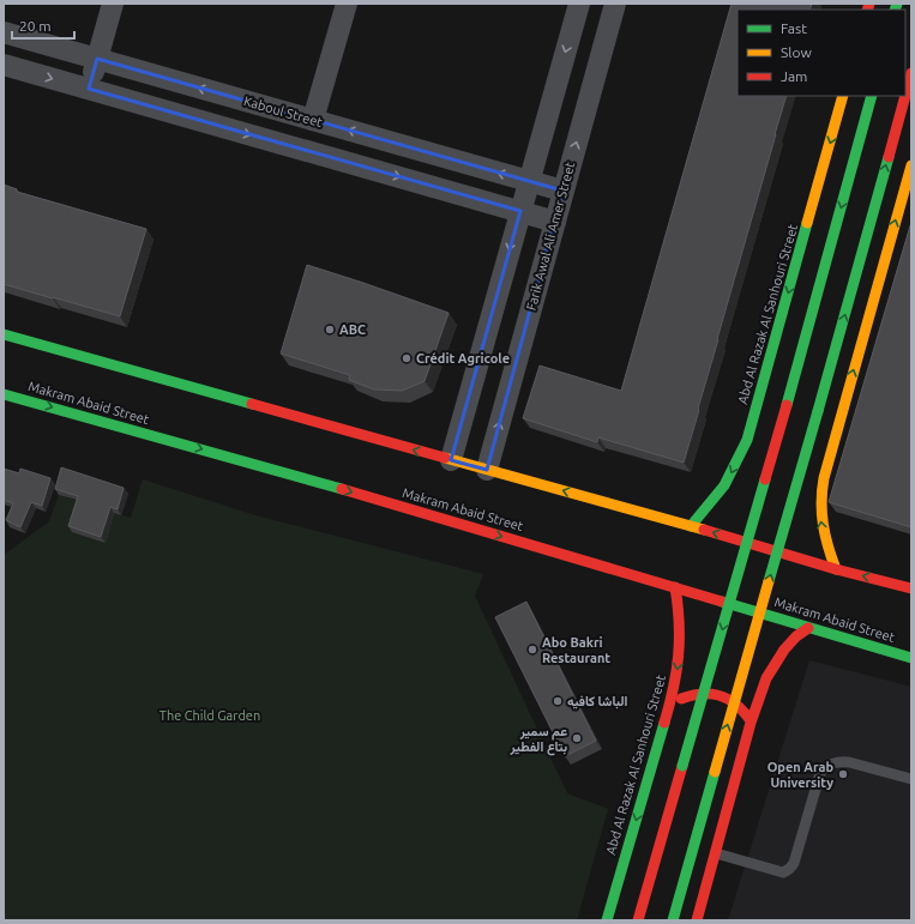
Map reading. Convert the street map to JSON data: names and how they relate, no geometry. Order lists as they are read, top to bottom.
{
  "streets": {
    "street": [
      "Kaboul Street",
      "Farik Awal Ali Amer Street",
      "Abd Al Razak Al Sanhouri Street",
      "Makram Abaid Street"
    ]
  },
  "crossings": [
    ["Kaboul Street", "Farik Awal Ali Amer Street"],
    ["Abd Al Razak Al Sanhouri Street", "Makram Abaid Street"]
  ],
  "parks": ["The Child Garden"],
  "places": [
    "ABC",
    "Crédit Agricole",
    "Abo Bakri Restaurant",
    "الباشا كافيه",
    "عم سمير بتاع الفطير",
    "Open Arab University"
  ],
  "legend": ["Fast", "Slow", "Jam"],
  "scale_bar": "20 m"
}
